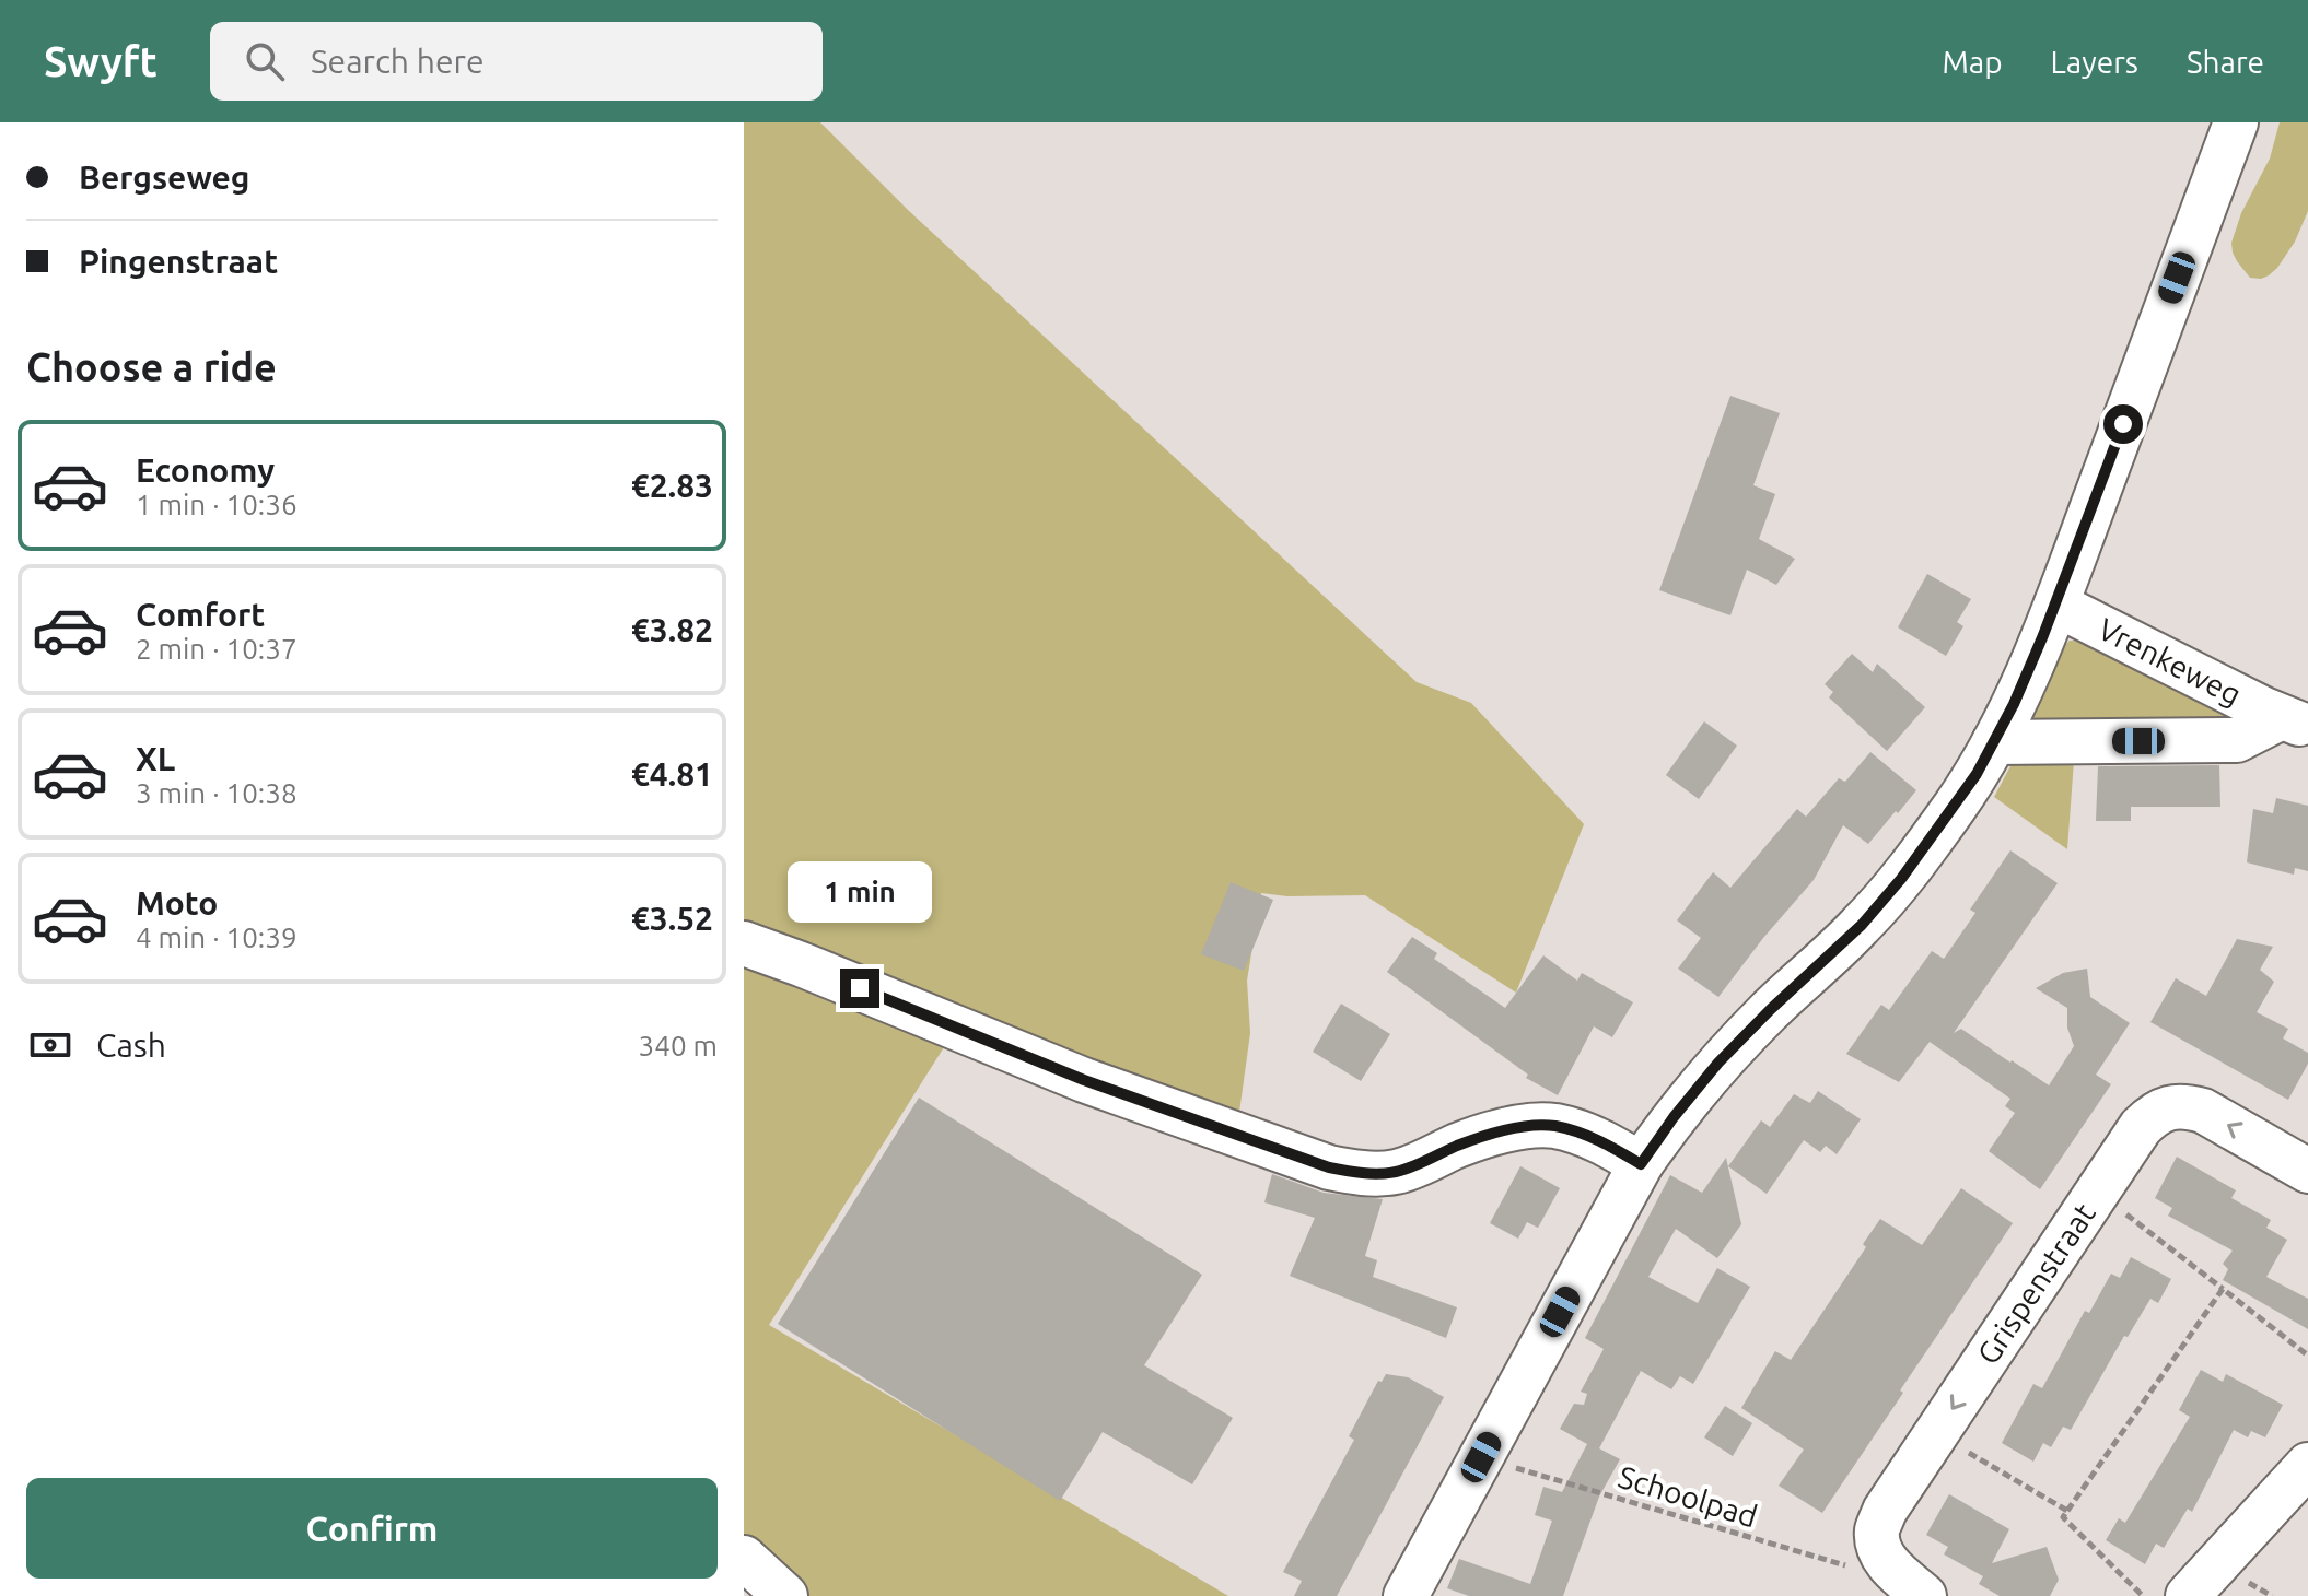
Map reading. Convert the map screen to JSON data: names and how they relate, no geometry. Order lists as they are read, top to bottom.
{
  "streets": {
    "street": ["Vrenkeweg", "Grispenstraat"],
    "path": ["Schoolpad"]
  },
  "crossings": [
    ["Grispenstraat", "Schoolpad"]
  ],
  "page": {
    "header": "Swyft",
    "search": "Search here",
    "nav": ["Map", "Layers", "Share"],
    "banner": ["Bergseweg", "Pingenstraat"],
    "heading": "Choose a ride",
    "list": [
      {
        "name": "Economy",
        "note": "1 min · 10:36",
        "value": "€2.83"
      },
      {
        "name": "Comfort",
        "note": "2 min · 10:37",
        "value": "€3.82"
      },
      {
        "name": "XL",
        "note": "3 min · 10:38",
        "value": "€4.81"
      },
      {
        "name": "Moto",
        "note": "4 min · 10:39",
        "value": "€3.52"
      }
    ],
    "bubble": "1 min",
    "pay": ["Cash", "340 m"],
    "buttons": "Confirm"
  }
}
